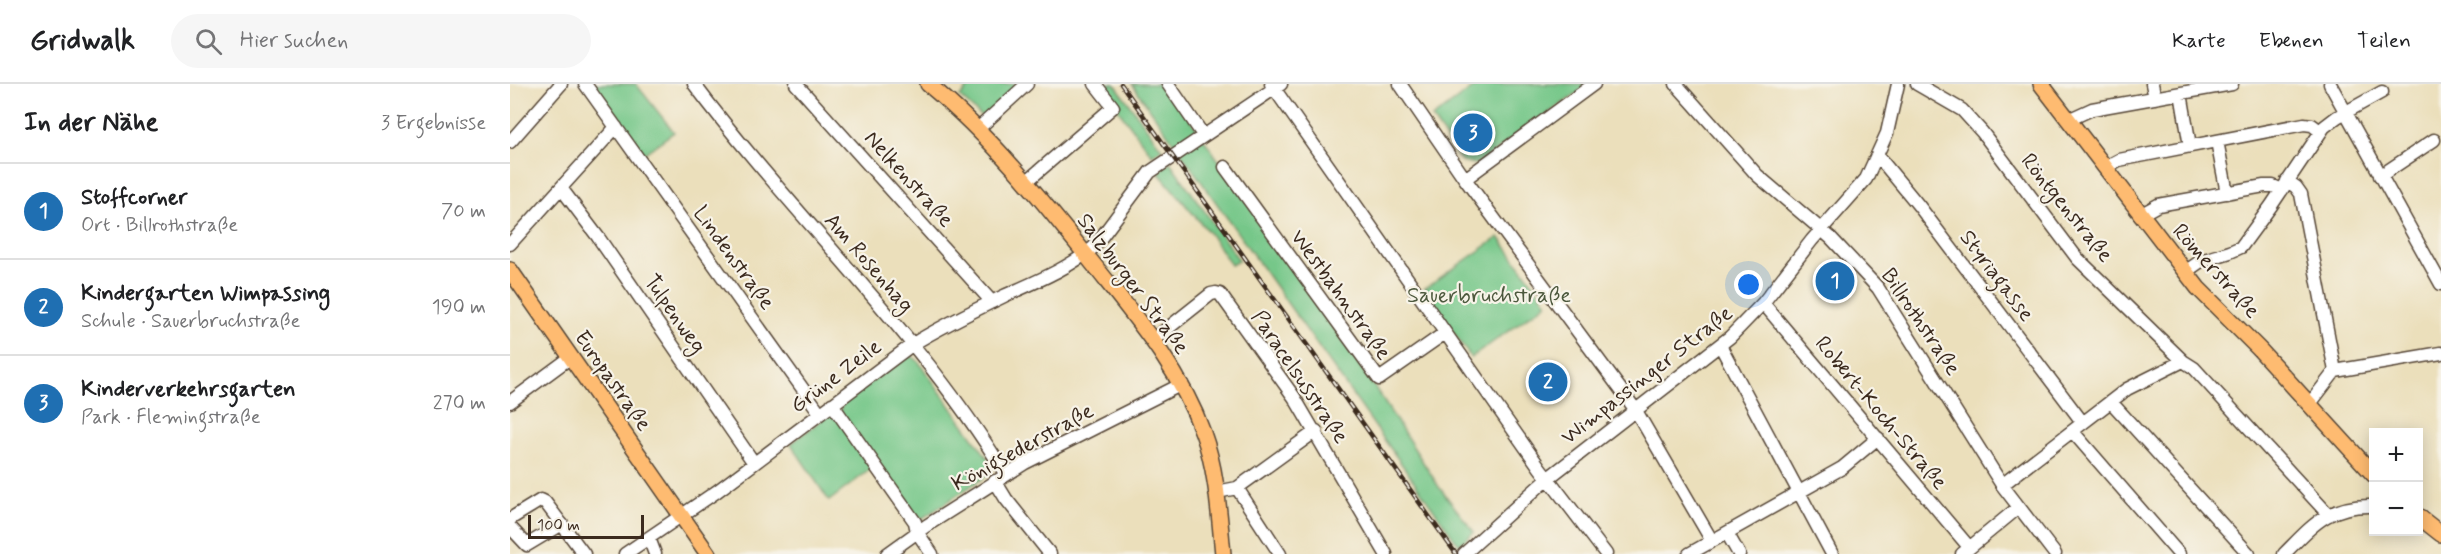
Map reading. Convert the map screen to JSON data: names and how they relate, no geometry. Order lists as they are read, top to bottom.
{
  "streets": {
    "main road": ["Römerstraße", "Salzburger Straße", "Europastraße"],
    "street": [
      "Nelkenstraße",
      "Röntgenstraße",
      "Lindenstraße",
      "Am Rosenhag",
      "Styriagasse",
      "Westbahnstraße",
      "Tulpenweg",
      "Billrothstraße",
      "Wimpassinger Straße",
      "Grüne Zeile",
      "Paracelsusstraße",
      "Robert-Koch-Straße",
      "Königsederstraße"
    ]
  },
  "crossings": [
    ["Nelkenstraße", "Grüne Zeile"],
    ["Lindenstraße", "Grüne Zeile"],
    ["Am Rosenhag", "Grüne Zeile"],
    ["Am Rosenhag", "Königsederstraße"],
    ["Styriagasse", "Wimpassinger Straße"],
    ["Salzburger Straße", "Grüne Zeile"],
    ["Salzburger Straße", "Paracelsusstraße"],
    ["Salzburger Straße", "Königsederstraße"],
    ["Tulpenweg", "Grüne Zeile"],
    ["Billrothstraße", "Wimpassinger Straße"],
    ["Wimpassinger Straße", "Robert-Koch-Straße"],
    ["Grüne Zeile", "Europastraße"]
  ],
  "parks": ["Sauerbruchstraße"],
  "scale_bar": "100 m",
  "page": {
    "header": "Gridwalk",
    "search": "Hier suchen",
    "nav": ["Karte", "Ebenen", "Teilen"],
    "heading": ["In der Nähe", "3 Ergebnisse"],
    "pins": ["3", "1", "2"],
    "list": [
      {
        "mark": "1",
        "name": "Stoffcorner",
        "note": "Ort · Billrothstraße",
        "value": "70 m"
      },
      {
        "mark": "2",
        "name": "Kindergarten Wimpassing",
        "note": "Schule · Sauerbruchstraße",
        "value": "190 m"
      },
      {
        "mark": "3",
        "name": "Kinderverkehrsgarten",
        "note": "Park · Flemingstraße",
        "value": "270 m"
      }
    ],
    "map_buttons": ["+", "−"],
    "scale": "100 m"
  }
}
